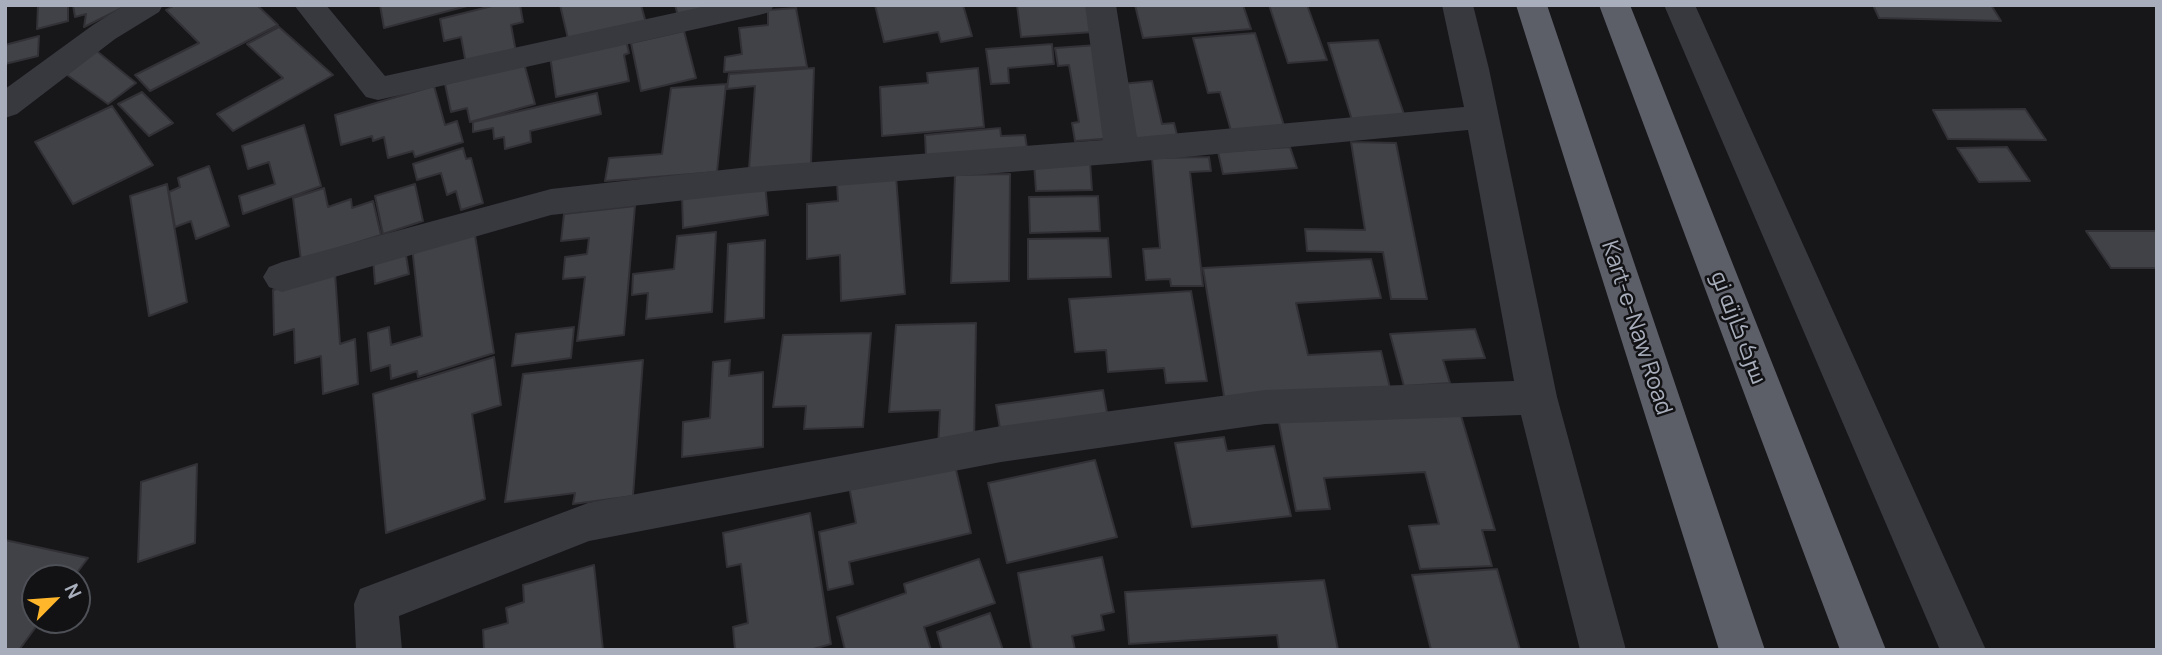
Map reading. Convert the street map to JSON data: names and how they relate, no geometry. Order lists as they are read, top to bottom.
{
  "streets": {
    "highway": ["Kart-e-Naw Road", "سرک کارته نو"]
  },
  "north": "top right"
}
